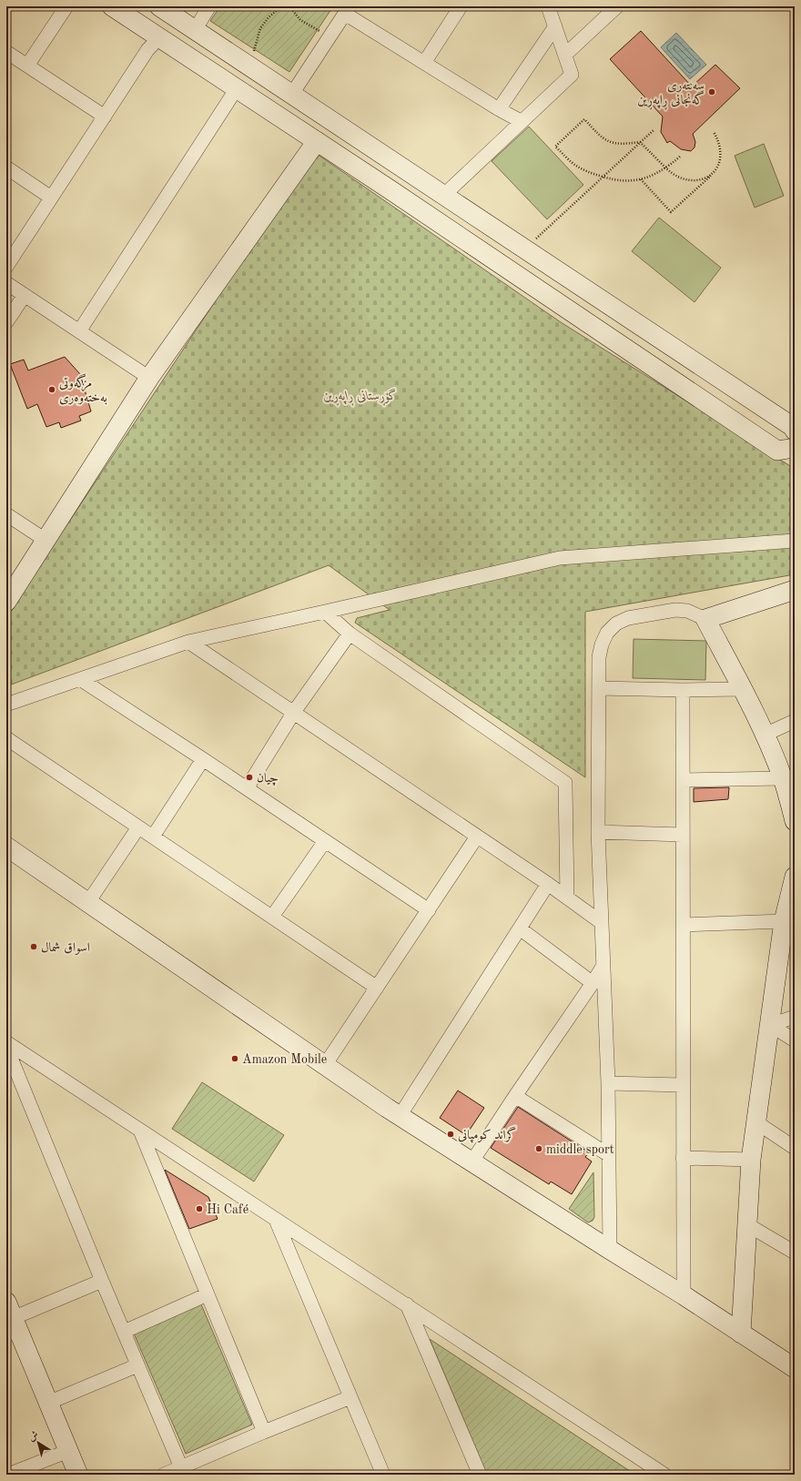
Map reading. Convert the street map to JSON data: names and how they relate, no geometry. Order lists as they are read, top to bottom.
{
  "parks": ["گۆڕستانی ڕاپەڕین"],
  "places": [
    "سەنتەری گەنجانی ڕاپەڕین",
    "مزگەوتی بەختەوەری",
    "چيان",
    "اسواق شمال",
    "Amazon Mobile",
    "گراند كومپانى",
    "middle sport",
    "Hi Café"
  ],
  "north": "top left"
}
